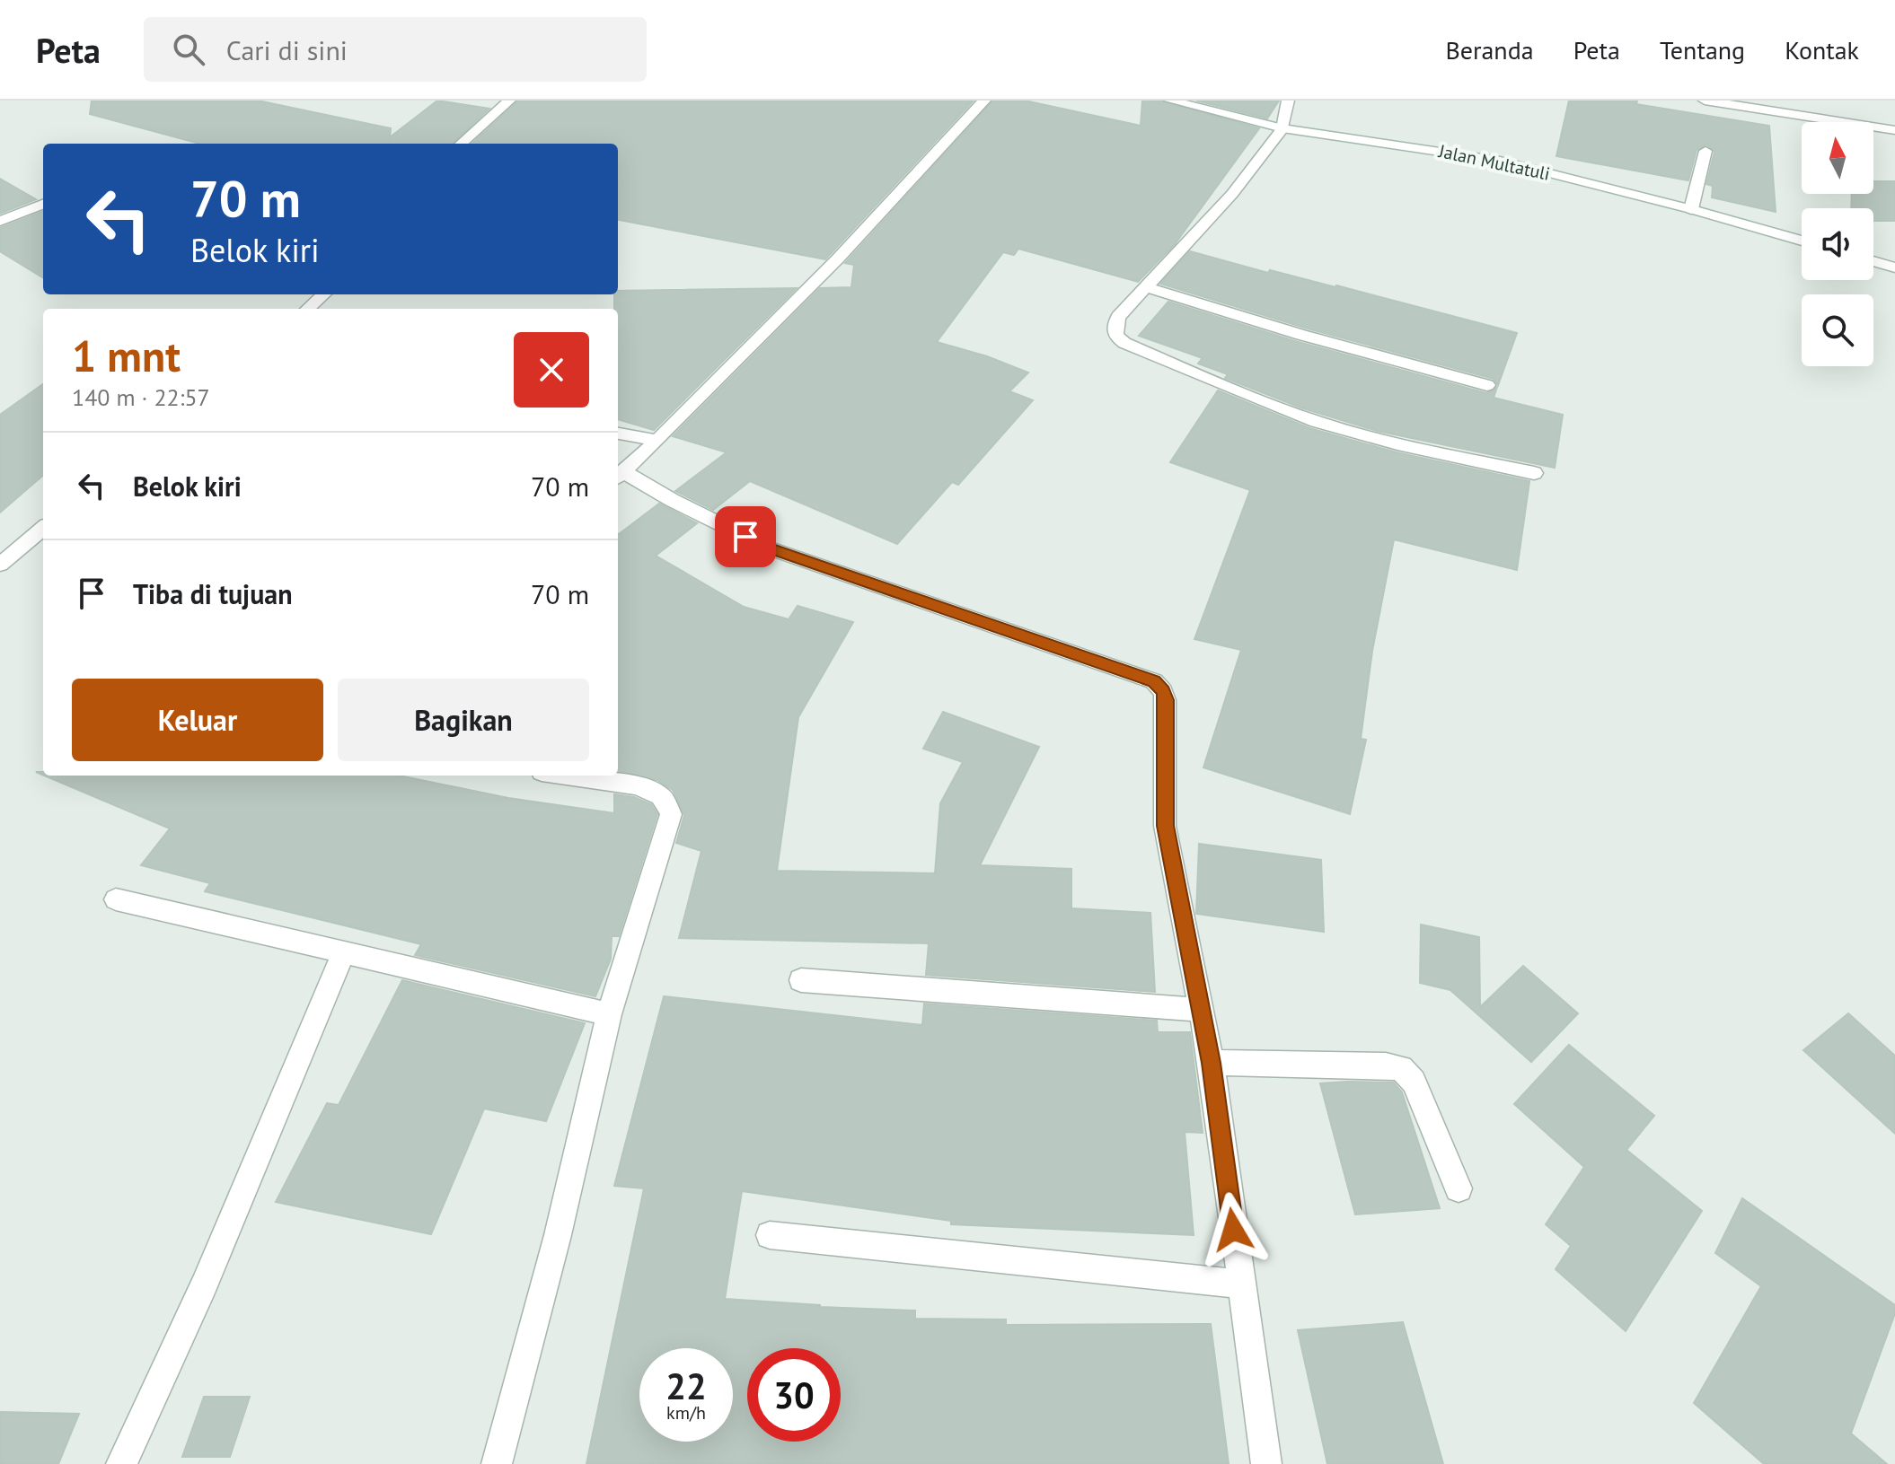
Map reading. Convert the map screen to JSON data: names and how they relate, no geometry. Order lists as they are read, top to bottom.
{
  "streets": {
    "street": ["Jalan Multatuli"]
  },
  "north": "top",
  "page": {
    "header": "Peta",
    "search": "Cari di sini",
    "nav": [
      "Beranda",
      "Peta",
      "Tentang",
      "Kontak"
    ],
    "turn": ["70 m", "Belok kiri"],
    "heading": ["1 mnt", "140 m · 22:57"],
    "list": [
      {
        "name": "Belok kiri",
        "value": "70 m"
      },
      {
        "name": "Tiba di tujuan",
        "value": "70 m"
      }
    ],
    "buttons": ["Keluar", "Bagikan"],
    "speed": "22 km/h",
    "limit": "30"
  }
}
